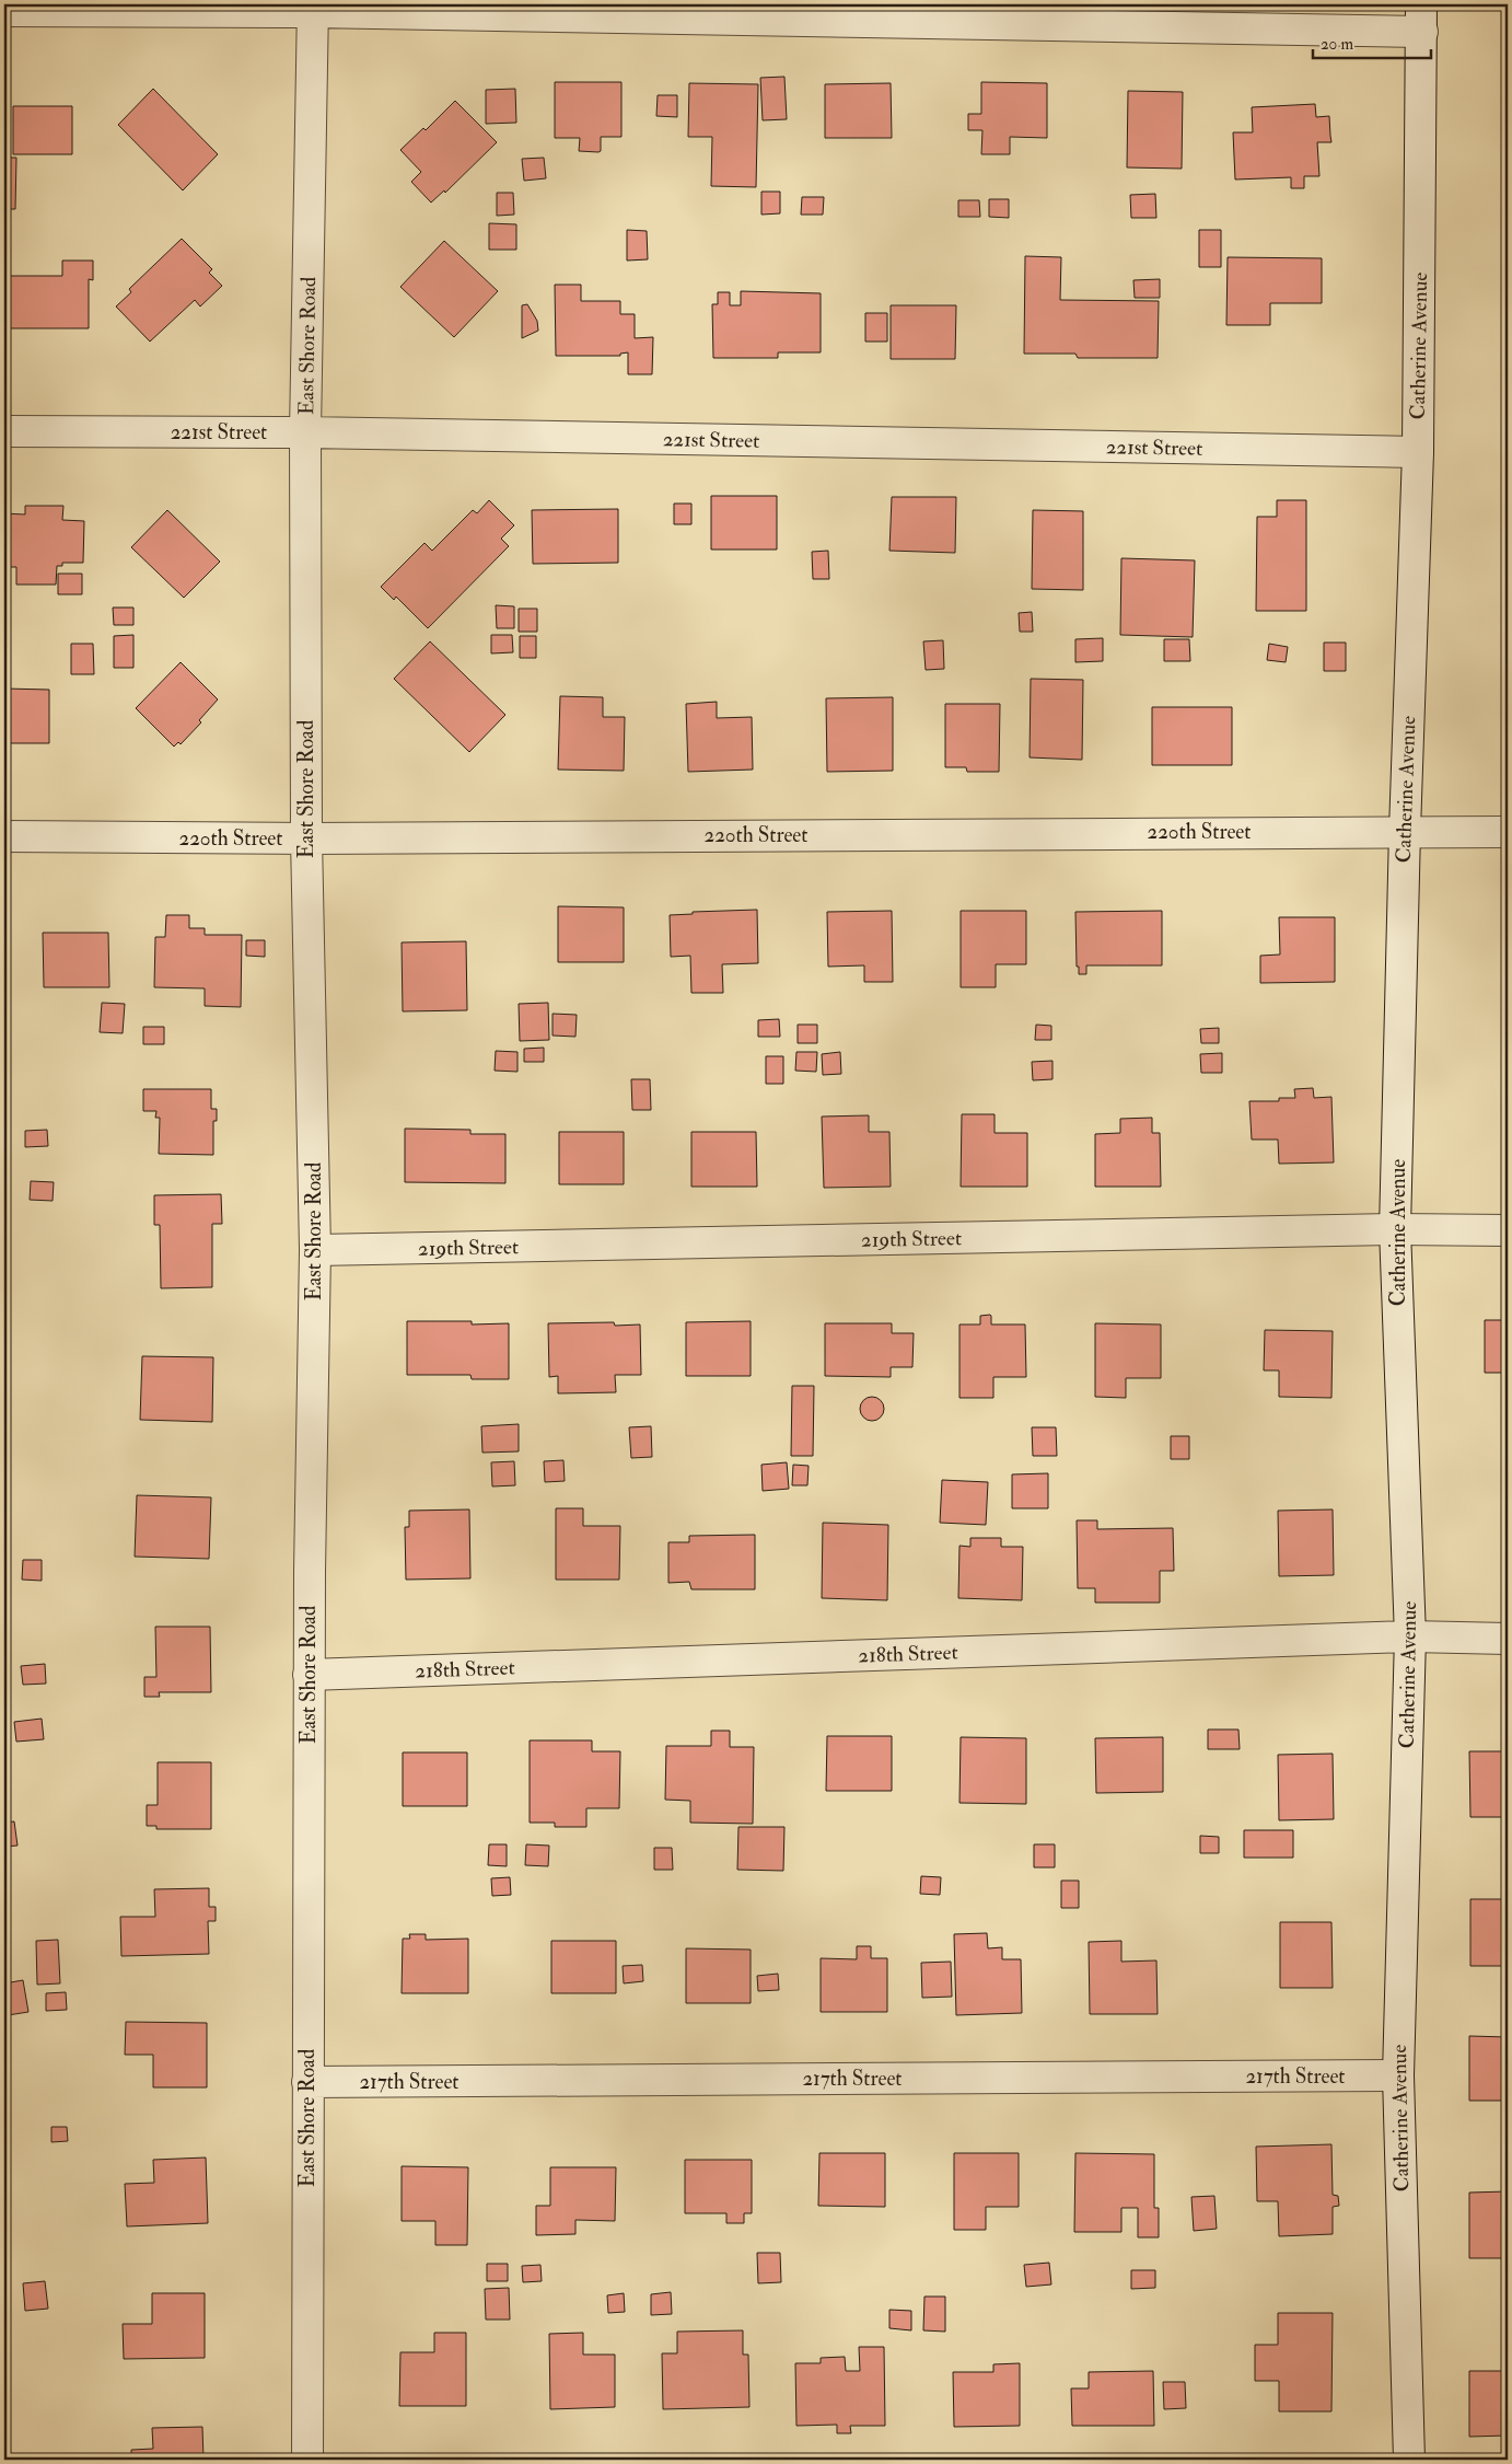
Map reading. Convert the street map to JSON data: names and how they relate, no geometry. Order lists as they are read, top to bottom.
{
  "streets": {
    "street": [
      "East Shore Road",
      "Catherine Avenue",
      "221st Street",
      "220th Street",
      "219th Street",
      "218th Street",
      "217th Street"
    ]
  },
  "crossings": [
    ["East Shore Road", "221st Street"],
    ["East Shore Road", "220th Street"],
    ["East Shore Road", "219th Street"],
    ["East Shore Road", "218th Street"],
    ["East Shore Road", "217th Street"],
    ["Catherine Avenue", "221st Street"],
    ["Catherine Avenue", "220th Street"],
    ["Catherine Avenue", "219th Street"],
    ["Catherine Avenue", "218th Street"],
    ["Catherine Avenue", "217th Street"]
  ],
  "scale_bar": "20 m"
}
